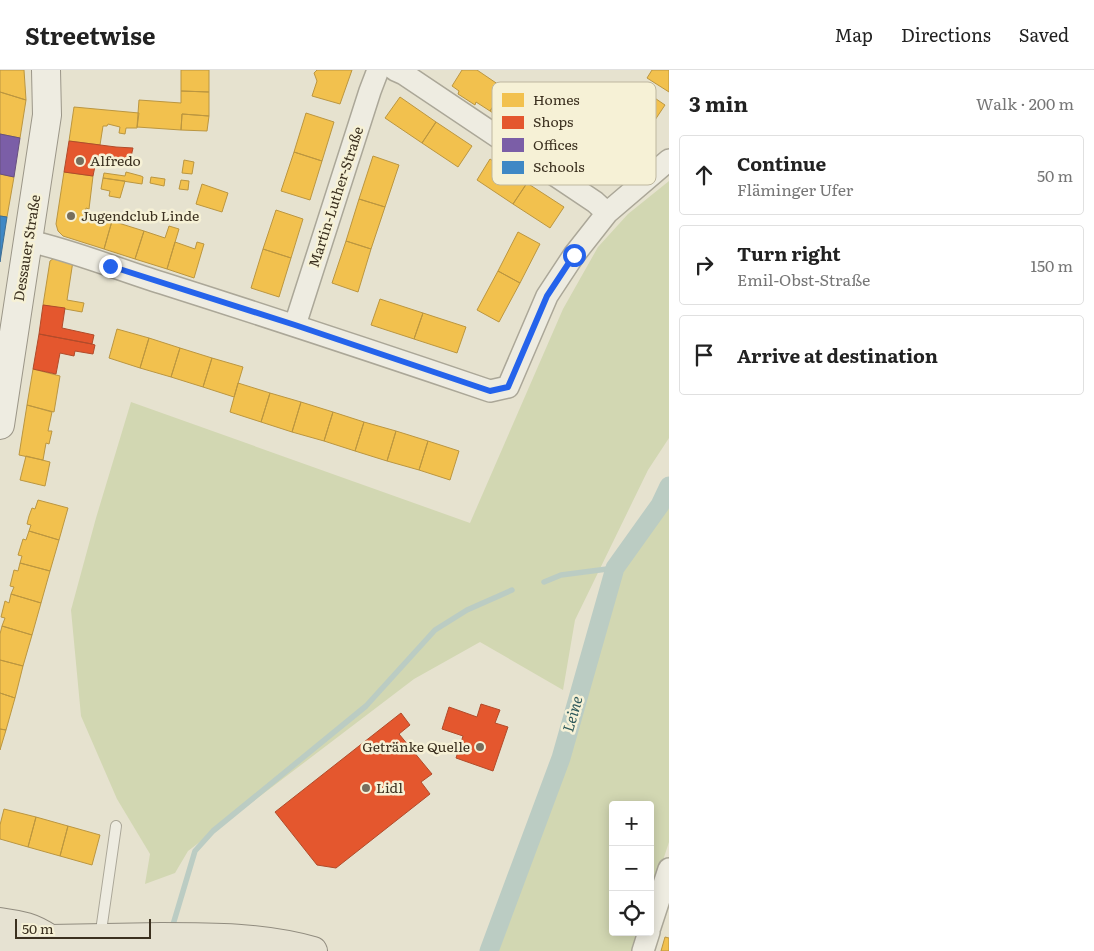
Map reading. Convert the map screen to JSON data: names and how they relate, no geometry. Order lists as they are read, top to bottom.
{
  "streets": {
    "street": ["Martin-Luther-Straße", "Dessauer Straße"]
  },
  "water": ["Leine"],
  "places": [
    "Alfredo",
    "Jugendclub Linde",
    "Getränke Quelle",
    "Lidl"
  ],
  "legend": [
    "Homes",
    "Shops",
    "Offices",
    "Schools"
  ],
  "scale_bar": "50 m",
  "page": {
    "header": "Streetwise",
    "nav": ["Map", "Directions", "Saved"],
    "heading": ["3 min", "Walk · 200 m"],
    "list": [
      ["Continue", "Fläminger Ufer", "50 m"],
      ["Turn right", "Emil-Obst-Straße", "150 m"],
      "Arrive at destination"
    ],
    "map_buttons": ["+", "−"],
    "scale": "50 m"
  }
}
